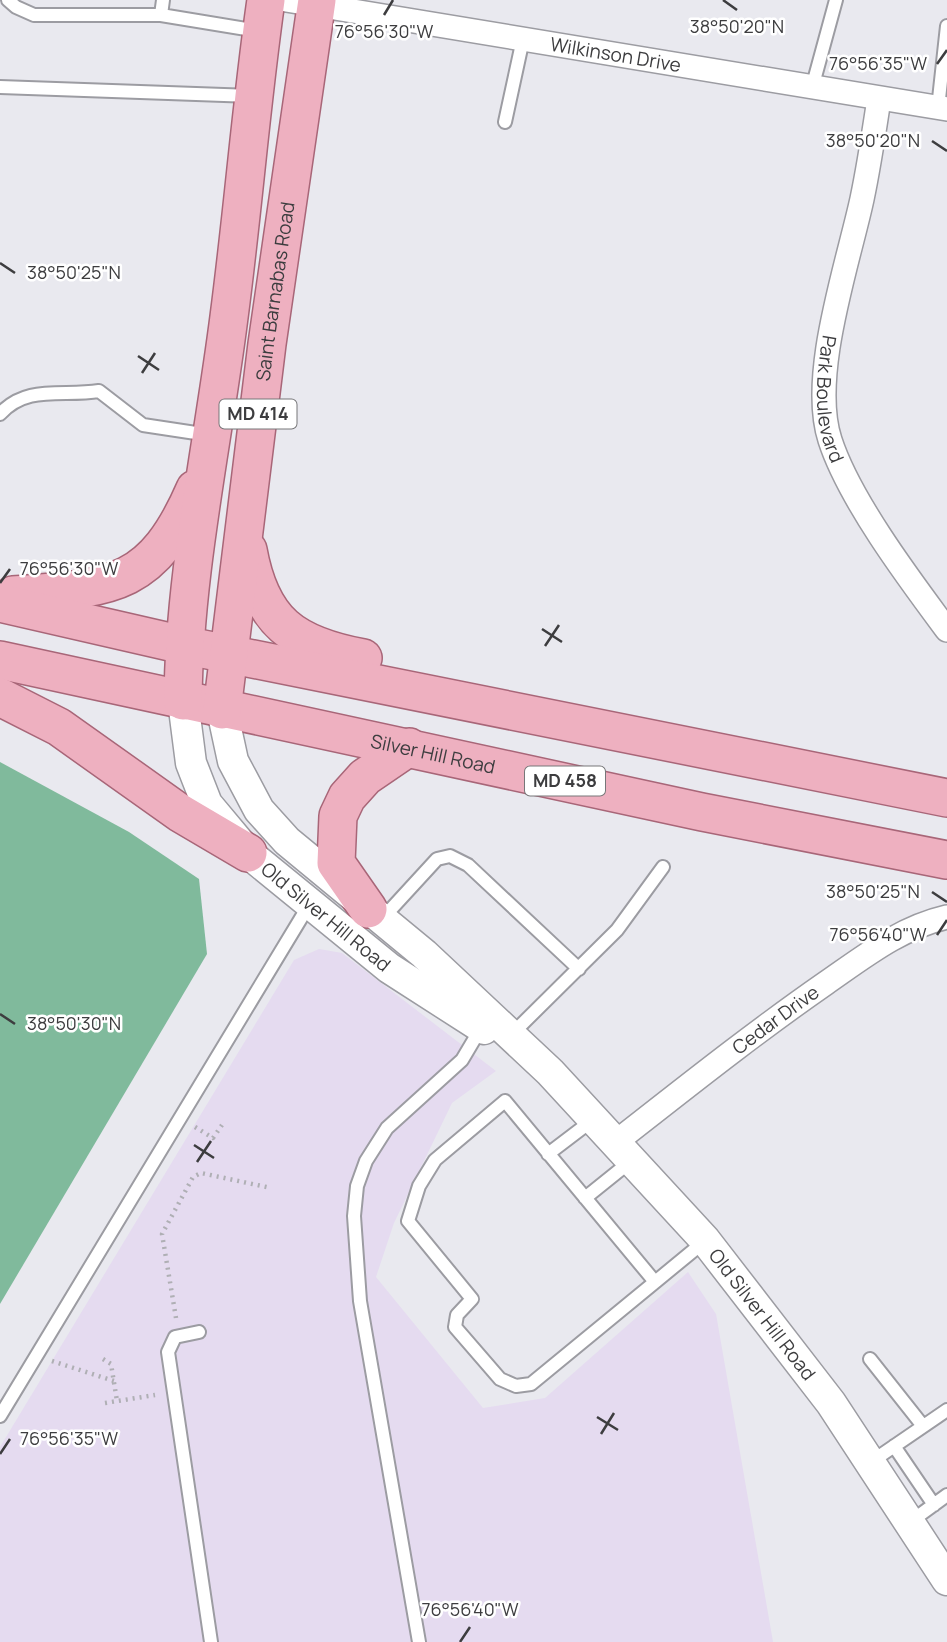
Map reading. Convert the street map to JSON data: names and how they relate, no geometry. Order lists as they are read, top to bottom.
{
  "streets": {
    "main road": [
      "Saint Barnabas Road",
      "MD 414",
      "Silver Hill Road",
      "MD 458"
    ],
    "street": [
      "Wilkinson Drive",
      "Park Boulevard",
      "Old Silver Hill Road",
      "Cedar Drive"
    ]
  },
  "crossings": [
    ["Wilkinson Drive", "Saint Barnabas Road"],
    ["Wilkinson Drive", "Park Boulevard"],
    ["Saint Barnabas Road", "Silver Hill Road"],
    ["Saint Barnabas Road", "Old Silver Hill Road"],
    ["MD 414", "Silver Hill Road"],
    ["MD 414", "Old Silver Hill Road"],
    ["Silver Hill Road", "Old Silver Hill Road"],
    ["Old Silver Hill Road", "Cedar Drive"]
  ],
  "coordinates": [
    "38°50'20\"N",
    "76°56'30\"W",
    "76°56'35\"W",
    "38°50'25\"N",
    "76°56'40\"W",
    "38°50'30\"N"
  ]
}
